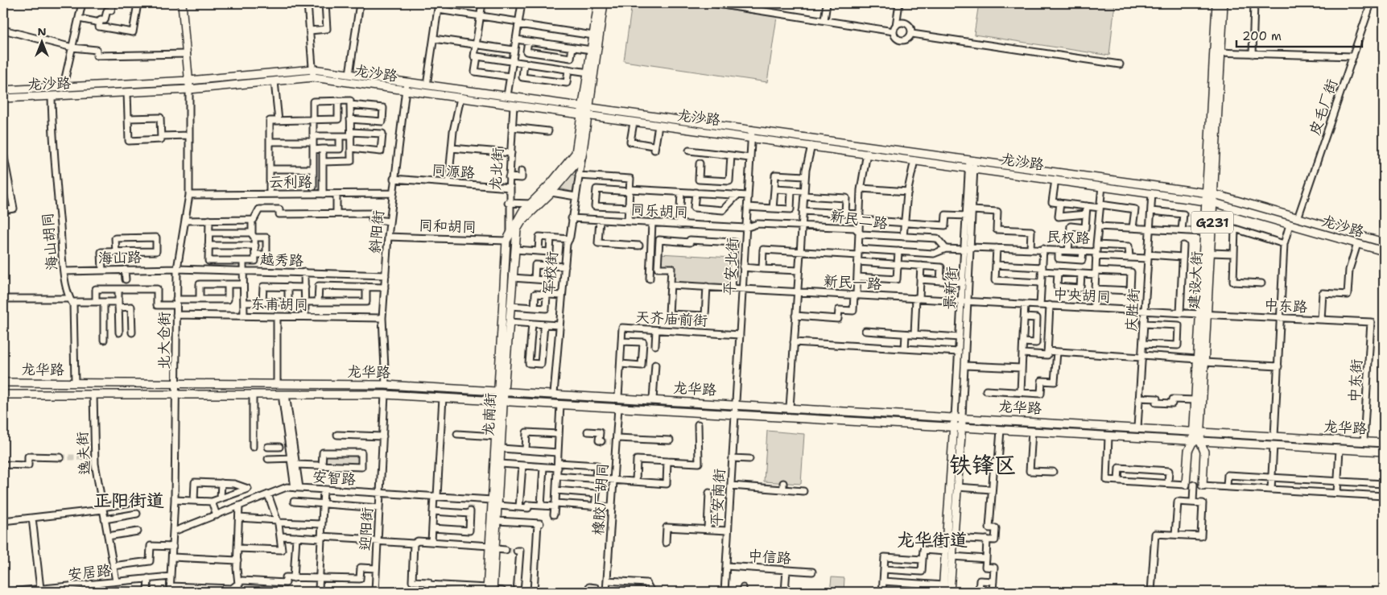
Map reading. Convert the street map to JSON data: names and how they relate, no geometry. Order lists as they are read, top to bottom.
{
  "streets": {
    "main road": [
      "龙沙路",
      "G231",
      "军校街",
      "建设大街",
      "龙华路",
      "龙南街"
    ],
    "street": [
      "皮毛厂街",
      "龙北街",
      "同源路",
      "云利路",
      "同乐胡同",
      "新民二路",
      "同和胡同",
      "斜阳街",
      "民权路",
      "海山胡同",
      "海山路",
      "越秀路",
      "平安北街",
      "新民一路",
      "景新街",
      "中央胡同",
      "东甫胡同",
      "中东路",
      "庆胜街",
      "天齐庙前街",
      "北大仓街",
      "中东街",
      "逸夫街",
      "安智路",
      "平安南街",
      "橡胶厂胡同",
      "迎阳街",
      "中信路",
      "安居路"
    ]
  },
  "crossings": [
    ["龙沙路", "皮毛厂街"],
    ["龙沙路", "龙北街"],
    ["龙沙路", "斜阳街"],
    ["龙沙路", "海山胡同"],
    ["龙沙路", "平安北街"],
    ["龙沙路", "军校街"],
    ["龙沙路", "建设大街"],
    ["龙沙路", "景新街"],
    ["龙沙路", "庆胜街"],
    ["龙沙路", "北大仓街"],
    ["龙北街", "同源路"],
    ["龙北街", "同和胡同"],
    ["龙北街", "军校街"],
    ["龙北街", "龙南街"],
    ["同源路", "斜阳街"],
    ["云利路", "斜阳街"],
    ["云利路", "北大仓街"],
    ["同乐胡同", "新民二路"],
    ["同乐胡同", "平安北街"],
    ["同乐胡同", "军校街"],
    ["新民二路", "平安北街"],
    ["同和胡同", "斜阳街"],
    ["同和胡同", "军校街"],
    ["同和胡同", "龙南街"],
    ["斜阳街", "越秀路"],
    ["斜阳街", "东甫胡同"],
    ["斜阳街", "龙华路"],
    ["民权路", "景新街"],
    ["海山胡同", "海山路"],
    ["海山胡同", "龙华路"],
    ["海山路", "越秀路"],
    ["海山路", "北大仓街"],
    ["越秀路", "北大仓街"],
    ["平安北街", "新民一路"],
    ["平安北街", "天齐庙前街"],
    ["平安北街", "龙华路"],
    ["平安北街", "平安南街"],
    ["军校街", "龙华路"],
    ["军校街", "龙南街"],
    ["建设大街", "中央胡同"],
    ["建设大街", "中东路"],
    ["建设大街", "龙华路"],
    ["新民一路", "景新街"],
    ["新民一路", "中央胡同"],
    ["景新街", "中央胡同"],
    ["景新街", "龙华路"],
    ["中央胡同", "中东路"],
    ["中央胡同", "庆胜街"],
    ["东甫胡同", "北大仓街"],
    ["中东路", "中东街"],
    ["庆胜街", "龙华路"],
    ["天齐庙前街", "龙华路"],
    ["北大仓街", "龙华路"],
    ["北大仓街", "安智路"],
    ["北大仓街", "安居路"],
    ["龙华路", "中东街"],
    ["龙华路", "龙南街"],
    ["龙华路", "逸夫街"],
    ["龙华路", "平安南街"],
    ["龙华路", "橡胶厂胡同"],
    ["龙华路", "迎阳街"],
    ["龙南街", "安智路"],
    ["逸夫街", "安居路"],
    ["安智路", "迎阳街"],
    ["平安南街", "中信路"]
  ],
  "districts": ["铁锋区", "正阳街道", "龙华街道"],
  "scale_bar": "200 m",
  "north": "top"
}
